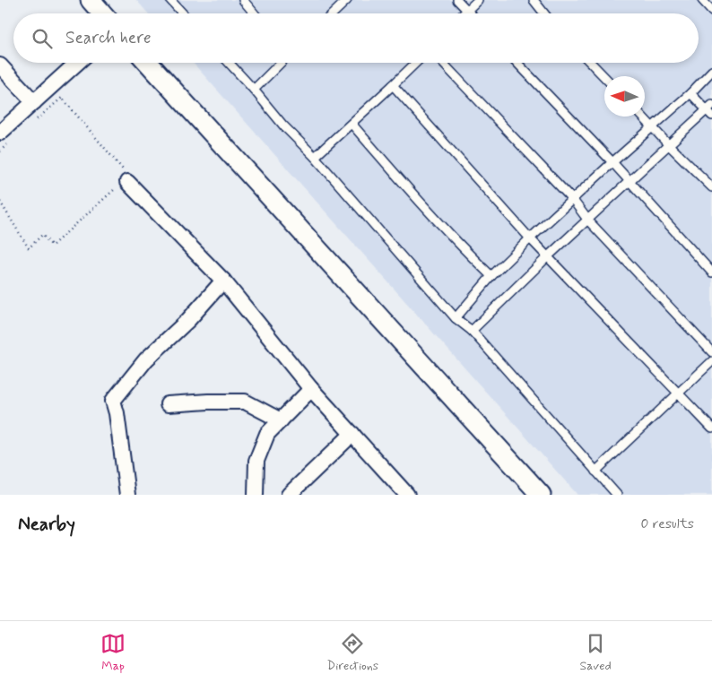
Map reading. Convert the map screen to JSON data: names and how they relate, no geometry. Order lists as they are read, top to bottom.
{
  "north": "left",
  "page": {
    "search": "Search here",
    "heading": ["Nearby", "0 results"],
    "nav": ["Map", "Directions", "Saved"]
  }
}
